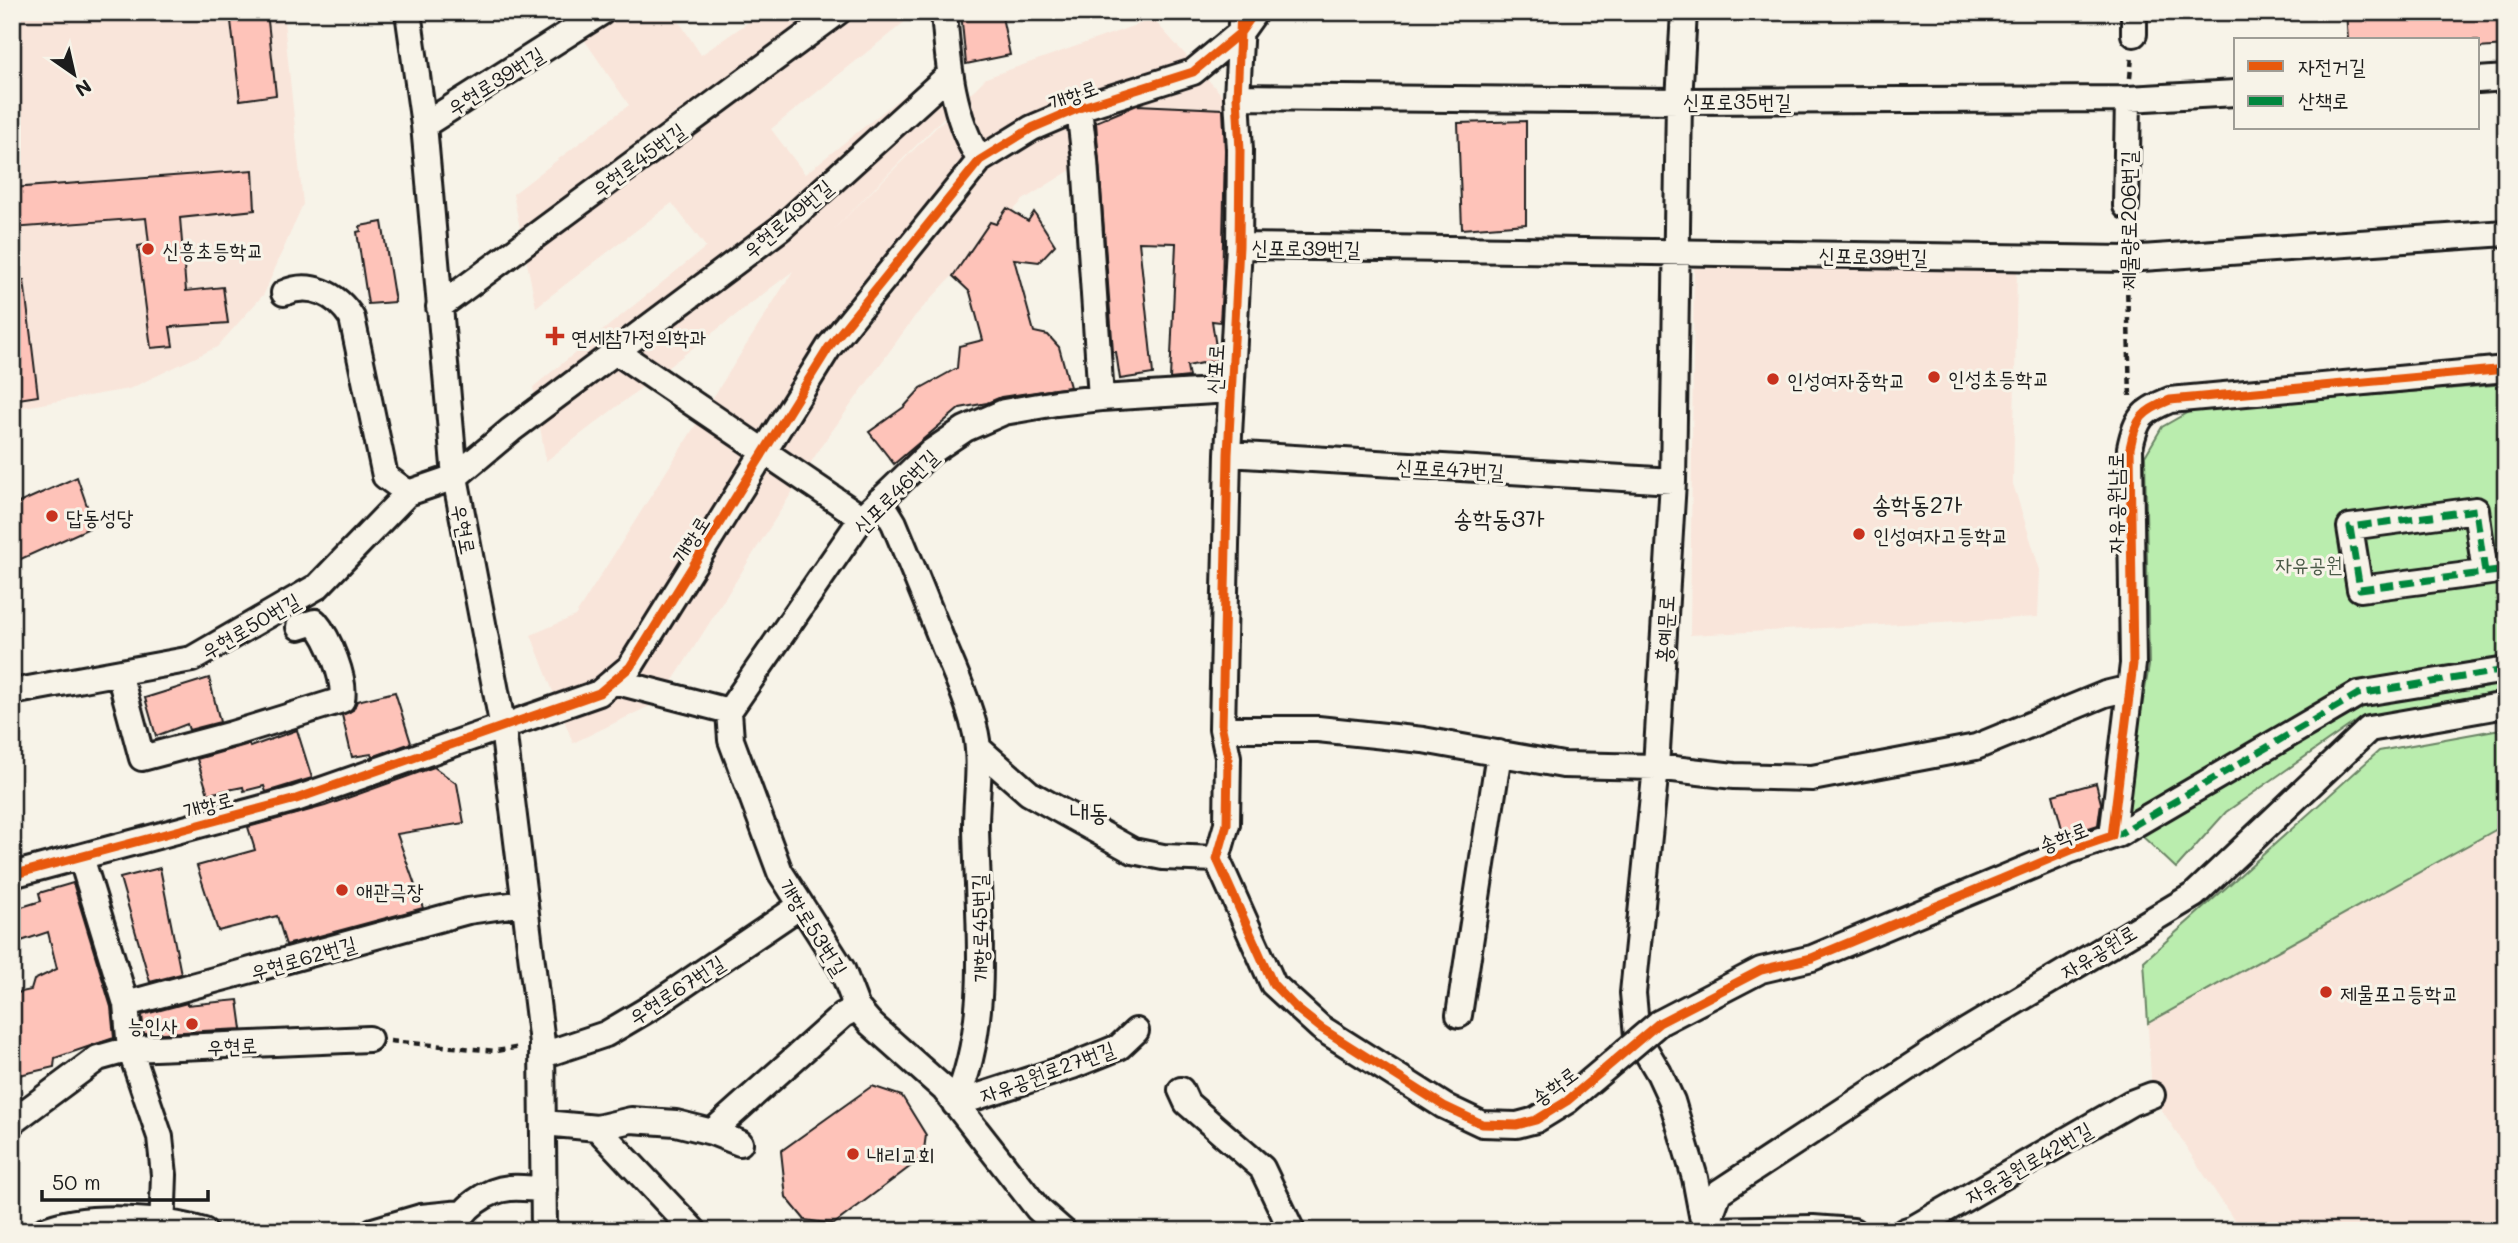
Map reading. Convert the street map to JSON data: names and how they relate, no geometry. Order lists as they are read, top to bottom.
{
  "streets": {
    "street": [
      "우현로39번길",
      "개항로",
      "신포로35번길",
      "우현로45번길",
      "우현로49번길",
      "제물량로206번길",
      "신포로39번길",
      "신포로",
      "신포로47번길",
      "신포로46번길",
      "자유공원남로",
      "우현로",
      "우현로50번길",
      "홍예문로",
      "송학로",
      "개항로53번길",
      "개항로45번길",
      "자유공원로",
      "우현로62번길",
      "우현로67번길",
      "자유공원로27번길",
      "자유공원로42번길"
    ]
  },
  "crossings": [
    ["우현로39번길", "우현로"],
    ["개항로", "신포로"],
    ["개항로", "우현로"],
    ["신포로35번길", "제물량로206번길"],
    ["신포로35번길", "신포로"],
    ["신포로35번길", "홍예문로"],
    ["우현로45번길", "우현로"],
    ["우현로49번길", "우현로"],
    ["제물량로206번길", "신포로39번길"],
    ["제물량로206번길", "자유공원남로"],
    ["신포로39번길", "신포로"],
    ["신포로39번길", "홍예문로"],
    ["신포로", "신포로47번길"],
    ["신포로", "신포로46번길"],
    ["신포로47번길", "홍예문로"],
    ["신포로46번길", "개항로53번길"],
    ["신포로46번길", "개항로45번길"],
    ["자유공원남로", "송학로"],
    ["우현로", "우현로62번길"],
    ["우현로", "우현로67번길"],
    ["홍예문로", "자유공원로"],
    ["개항로53번길", "개항로45번길"],
    ["개항로53번길", "우현로67번길"],
    ["개항로53번길", "자유공원로27번길"],
    ["개항로45번길", "자유공원로27번길"]
  ],
  "districts": ["송학동2가", "송학동3가", "내동"],
  "parks": ["자유공원"],
  "places": {
    "other": [
      "신흥초등학교",
      "인성초등학교",
      "인성여자중학교",
      "답동성당",
      "인성여자고등학교",
      "애관극장",
      "제물포고등학교",
      "능인사",
      "내리교회"
    ],
    "health": ["연세참가정의학과"]
  },
  "legend": ["자전거길", "산책로"],
  "scale_bar": "50 m",
  "north": "bottom right"
}
